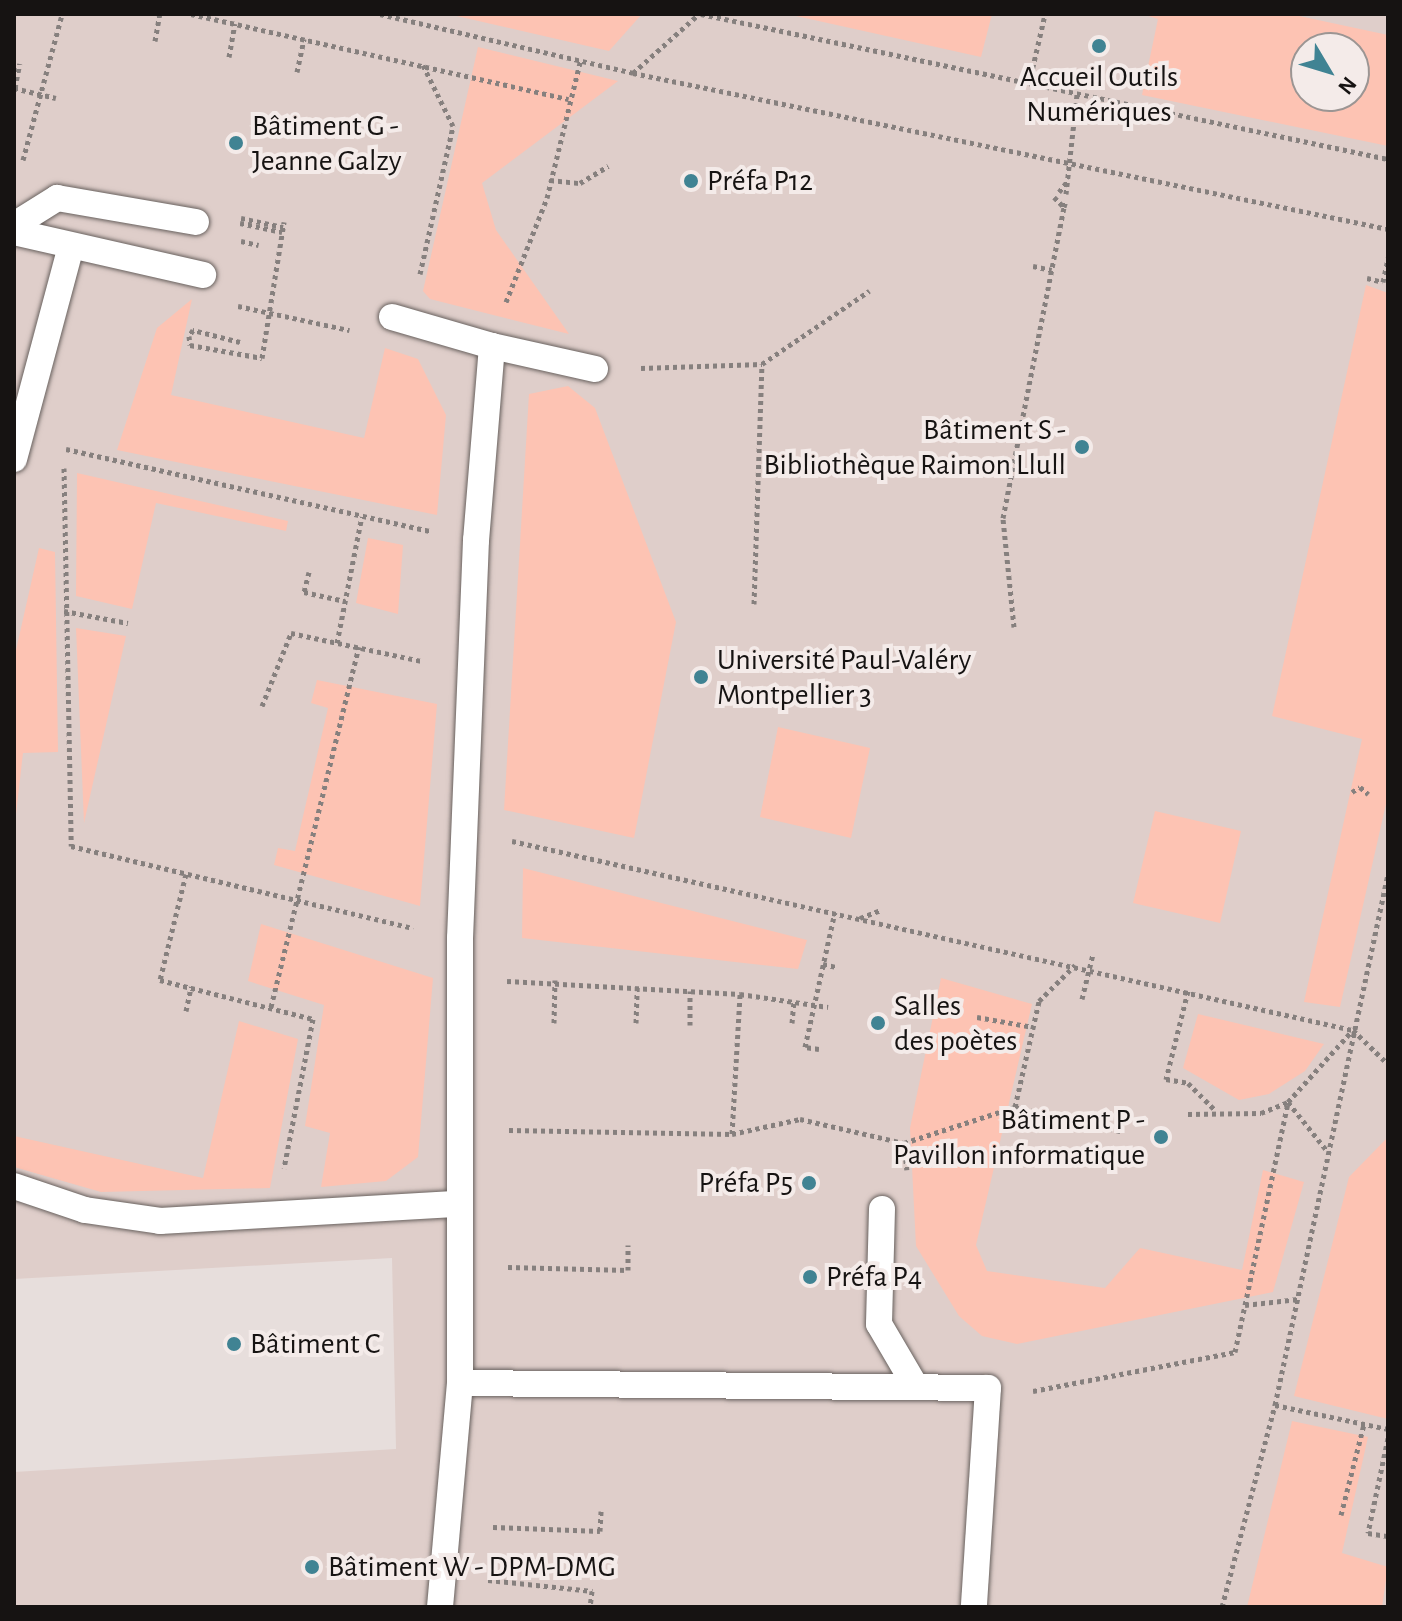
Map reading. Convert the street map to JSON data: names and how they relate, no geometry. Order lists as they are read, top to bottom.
{
  "places": [
    "Accueil Outils Numériques",
    "Bâtiment G - Jeanne Galzy",
    "Préfa P12",
    "Bâtiment S - Bibliothèque Raimon Llull",
    "Université Paul-Valéry Montpellier 3",
    "Salles des poètes",
    "Bâtiment P - Pavillon informatique",
    "Préfa P5",
    "Préfa P4",
    "Bâtiment C",
    "Bâtiment W - DPM-DMG"
  ],
  "north": "bottom right"
}
